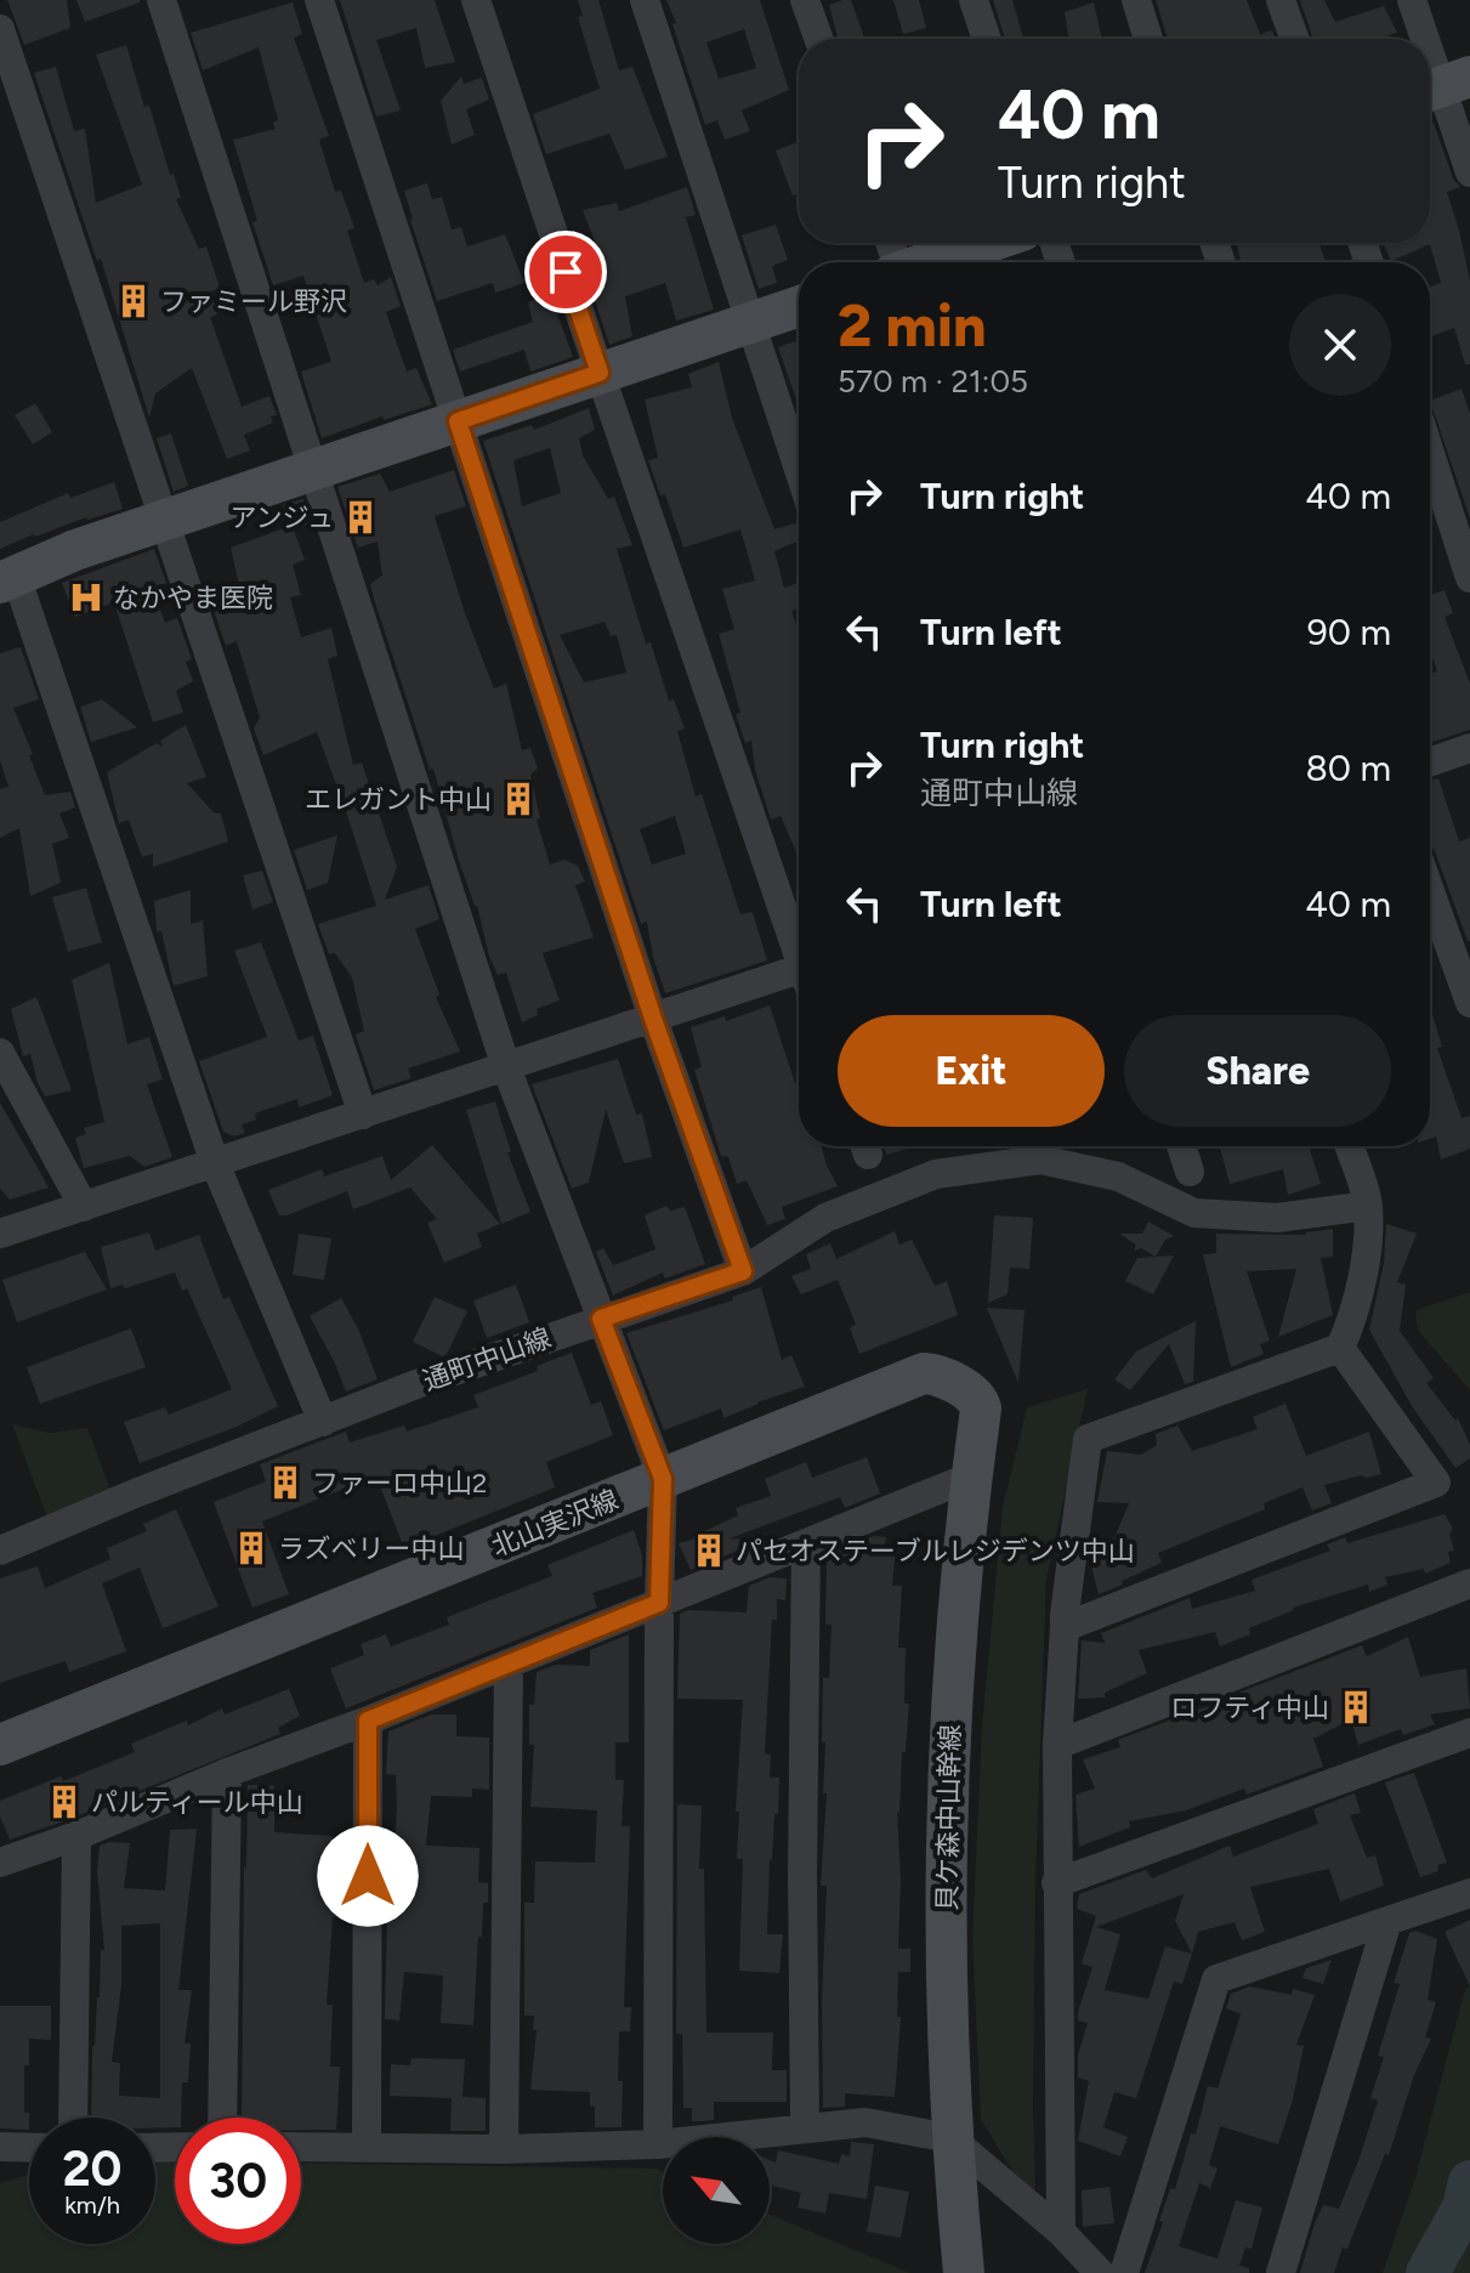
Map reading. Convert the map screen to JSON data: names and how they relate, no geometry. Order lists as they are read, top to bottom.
{
  "streets": {
    "street": ["通町中山線", "北山実沢線", "貝ケ森中山幹線"]
  },
  "crossings": [
    ["北山実沢線", "貝ケ森中山幹線"]
  ],
  "places": {
    "building": [
      "ファミール野沢",
      "アンジュ",
      "エレガント中山",
      "ファーロ中山2",
      "ラズベリー中山",
      "パセオステーブルレジデンツ中山",
      "ロフティ中山",
      "パルティール中山"
    ],
    "hospital": ["なかやま医院"]
  },
  "north": "top left",
  "page": {
    "turn": ["40 m", "Turn right"],
    "heading": ["2 min", "570 m · 21:05"],
    "list": [
      {
        "name": "Turn right",
        "value": "40 m"
      },
      {
        "name": "Turn left",
        "value": "90 m"
      },
      {
        "name": "Turn right",
        "note": "通町中山線",
        "value": "80 m"
      },
      {
        "name": "Turn left",
        "value": "40 m"
      }
    ],
    "buttons": ["Exit", "Share"],
    "speed": "20 km/h",
    "limit": "30"
  }
}
